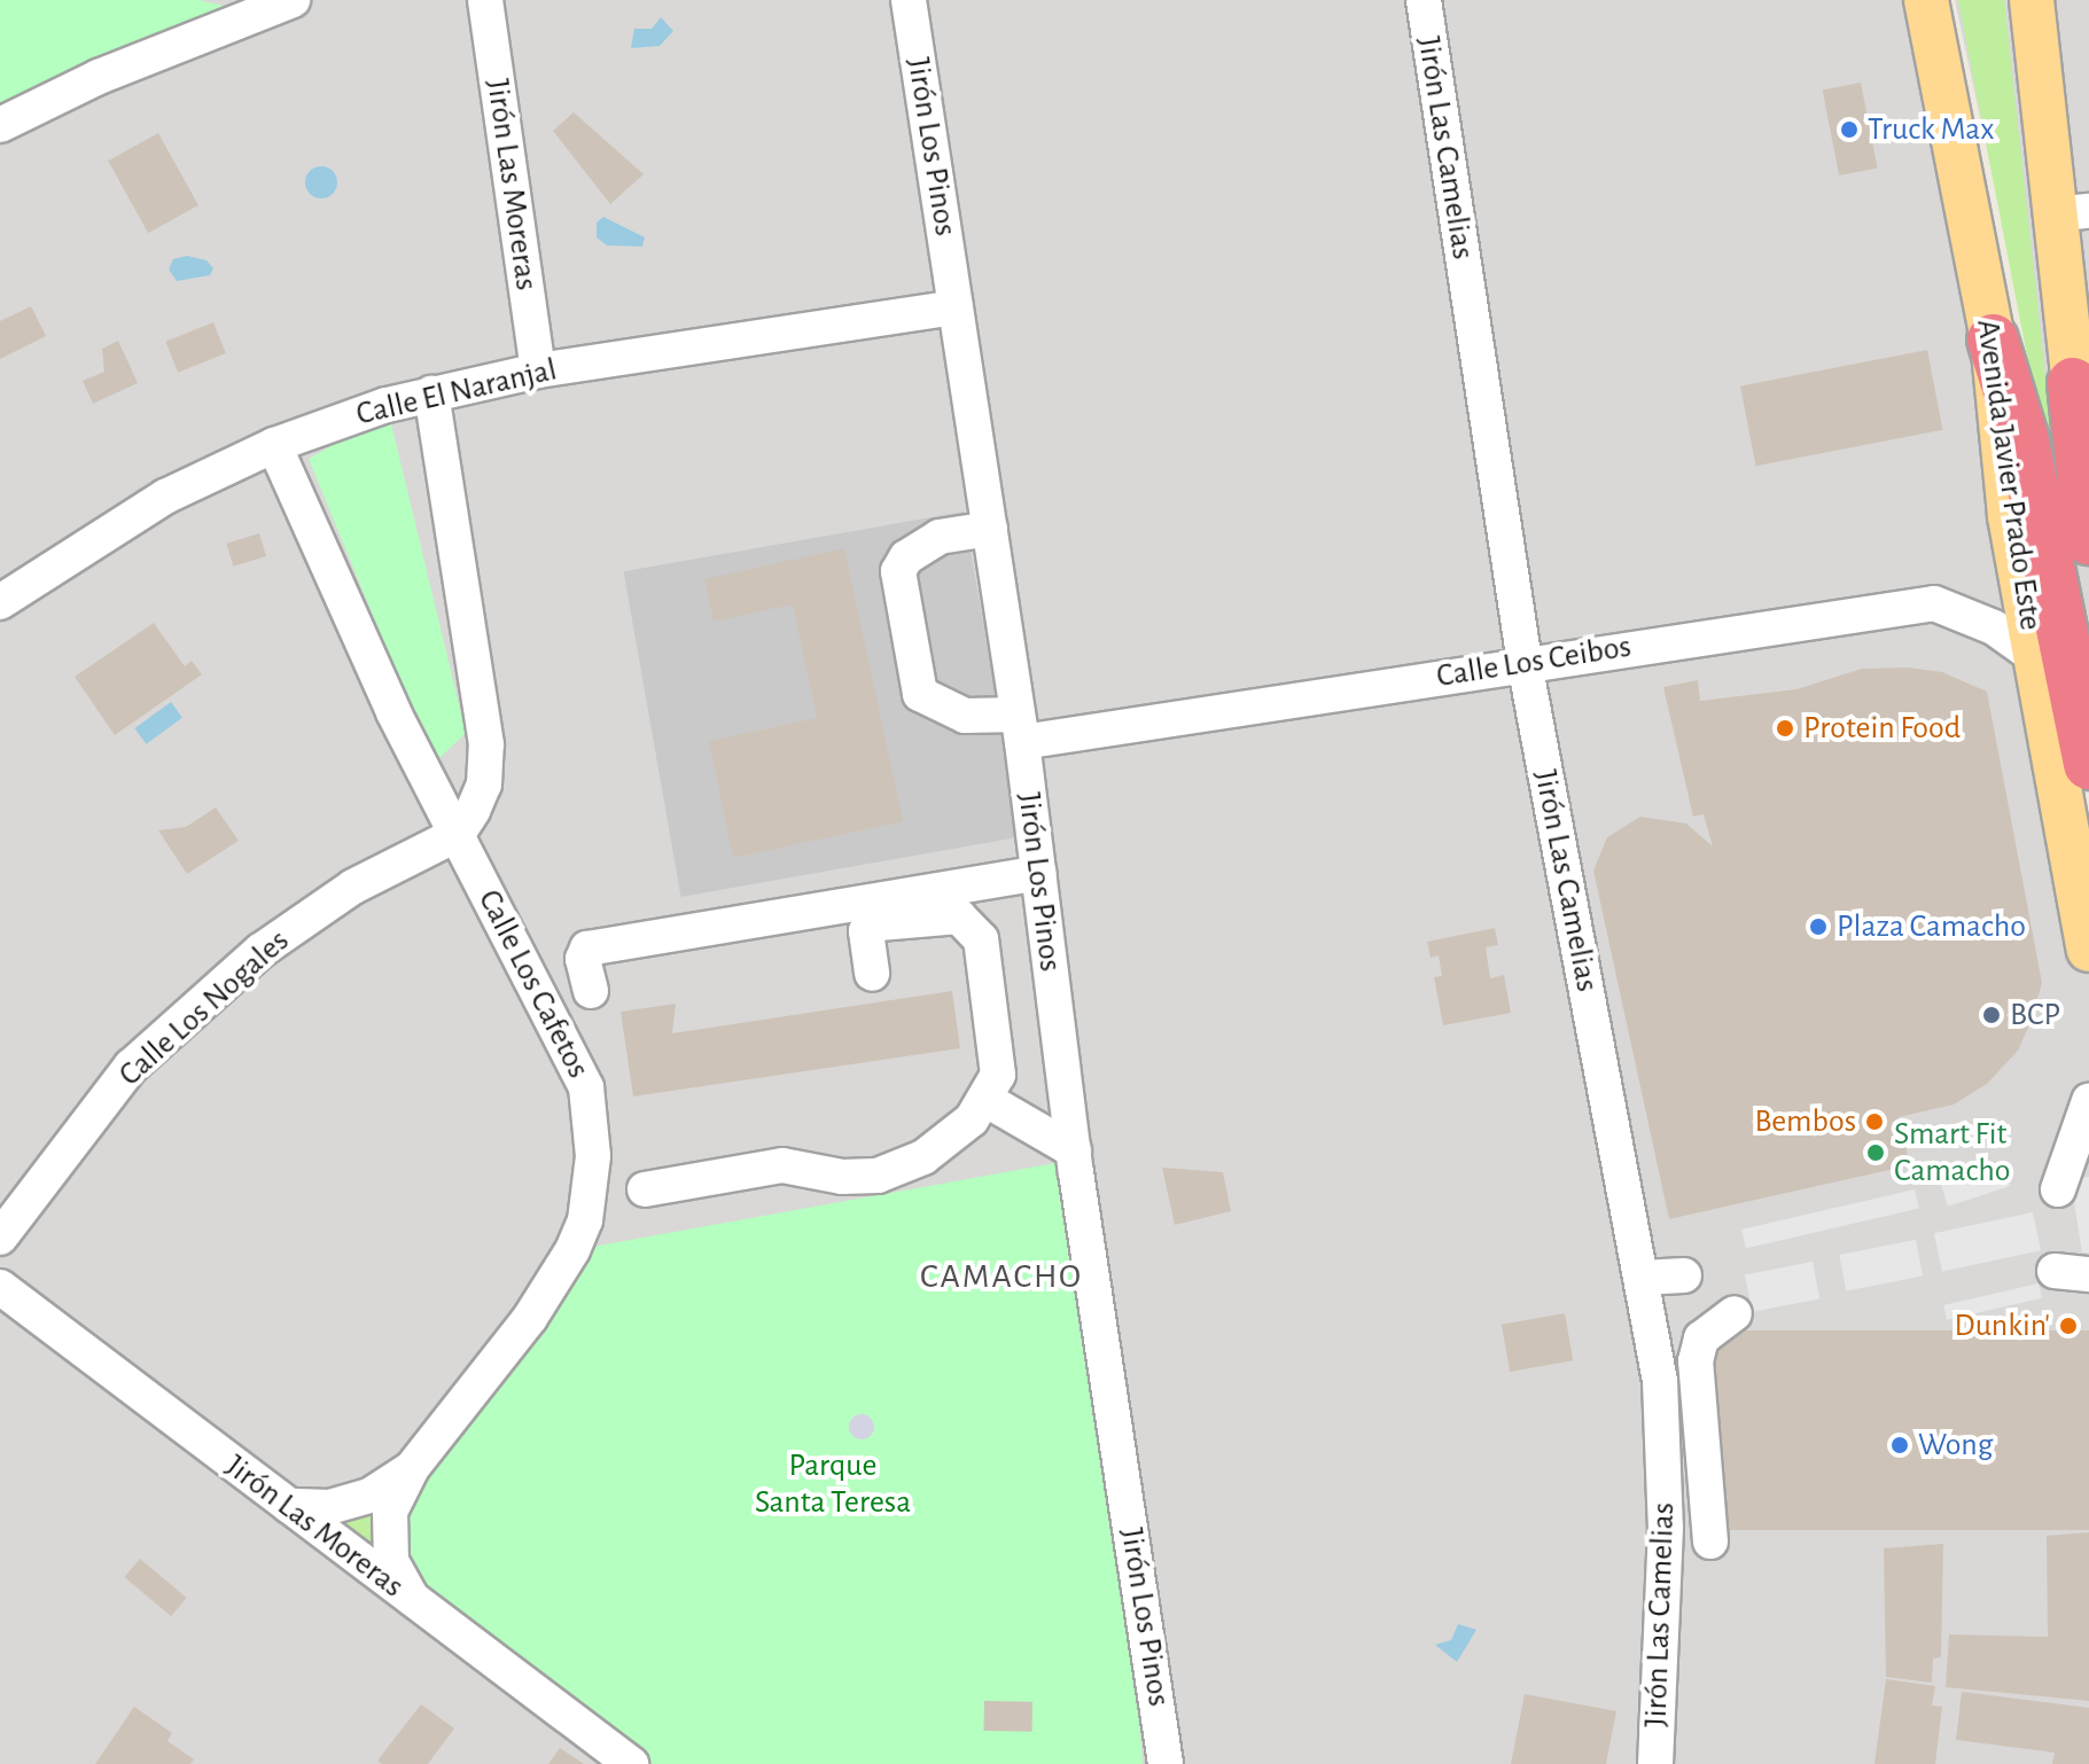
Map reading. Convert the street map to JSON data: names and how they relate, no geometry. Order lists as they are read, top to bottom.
{
  "streets": {
    "main road": ["Avenida Javier Prado Este"],
    "street": [
      "Jirón Los Pinos",
      "Jirón Las Camelias",
      "Jirón Las Moreras",
      "Calle El Naranjal",
      "Calle Los Ceibos",
      "Calle Los Cafetos",
      "Calle Los Nogales"
    ]
  },
  "crossings": [
    ["Jirón Los Pinos", "Calle El Naranjal"],
    ["Jirón Los Pinos", "Calle Los Ceibos"],
    ["Jirón Las Camelias", "Calle Los Ceibos"],
    ["Jirón Las Moreras", "Calle El Naranjal"],
    ["Jirón Las Moreras", "Calle Los Cafetos"],
    ["Calle El Naranjal", "Calle Los Cafetos"],
    ["Avenida Javier Prado Este", "Calle Los Ceibos"],
    ["Calle Los Cafetos", "Calle Los Nogales"]
  ],
  "districts": ["CAMACHO"],
  "parks": ["Parque Santa Teresa"],
  "places": [
    "Truck Max",
    "Protein Food",
    "Plaza Camacho",
    "BCP",
    "Bembos",
    "Smart Fit Camacho",
    "Dunkin'",
    "Wong"
  ]
}
